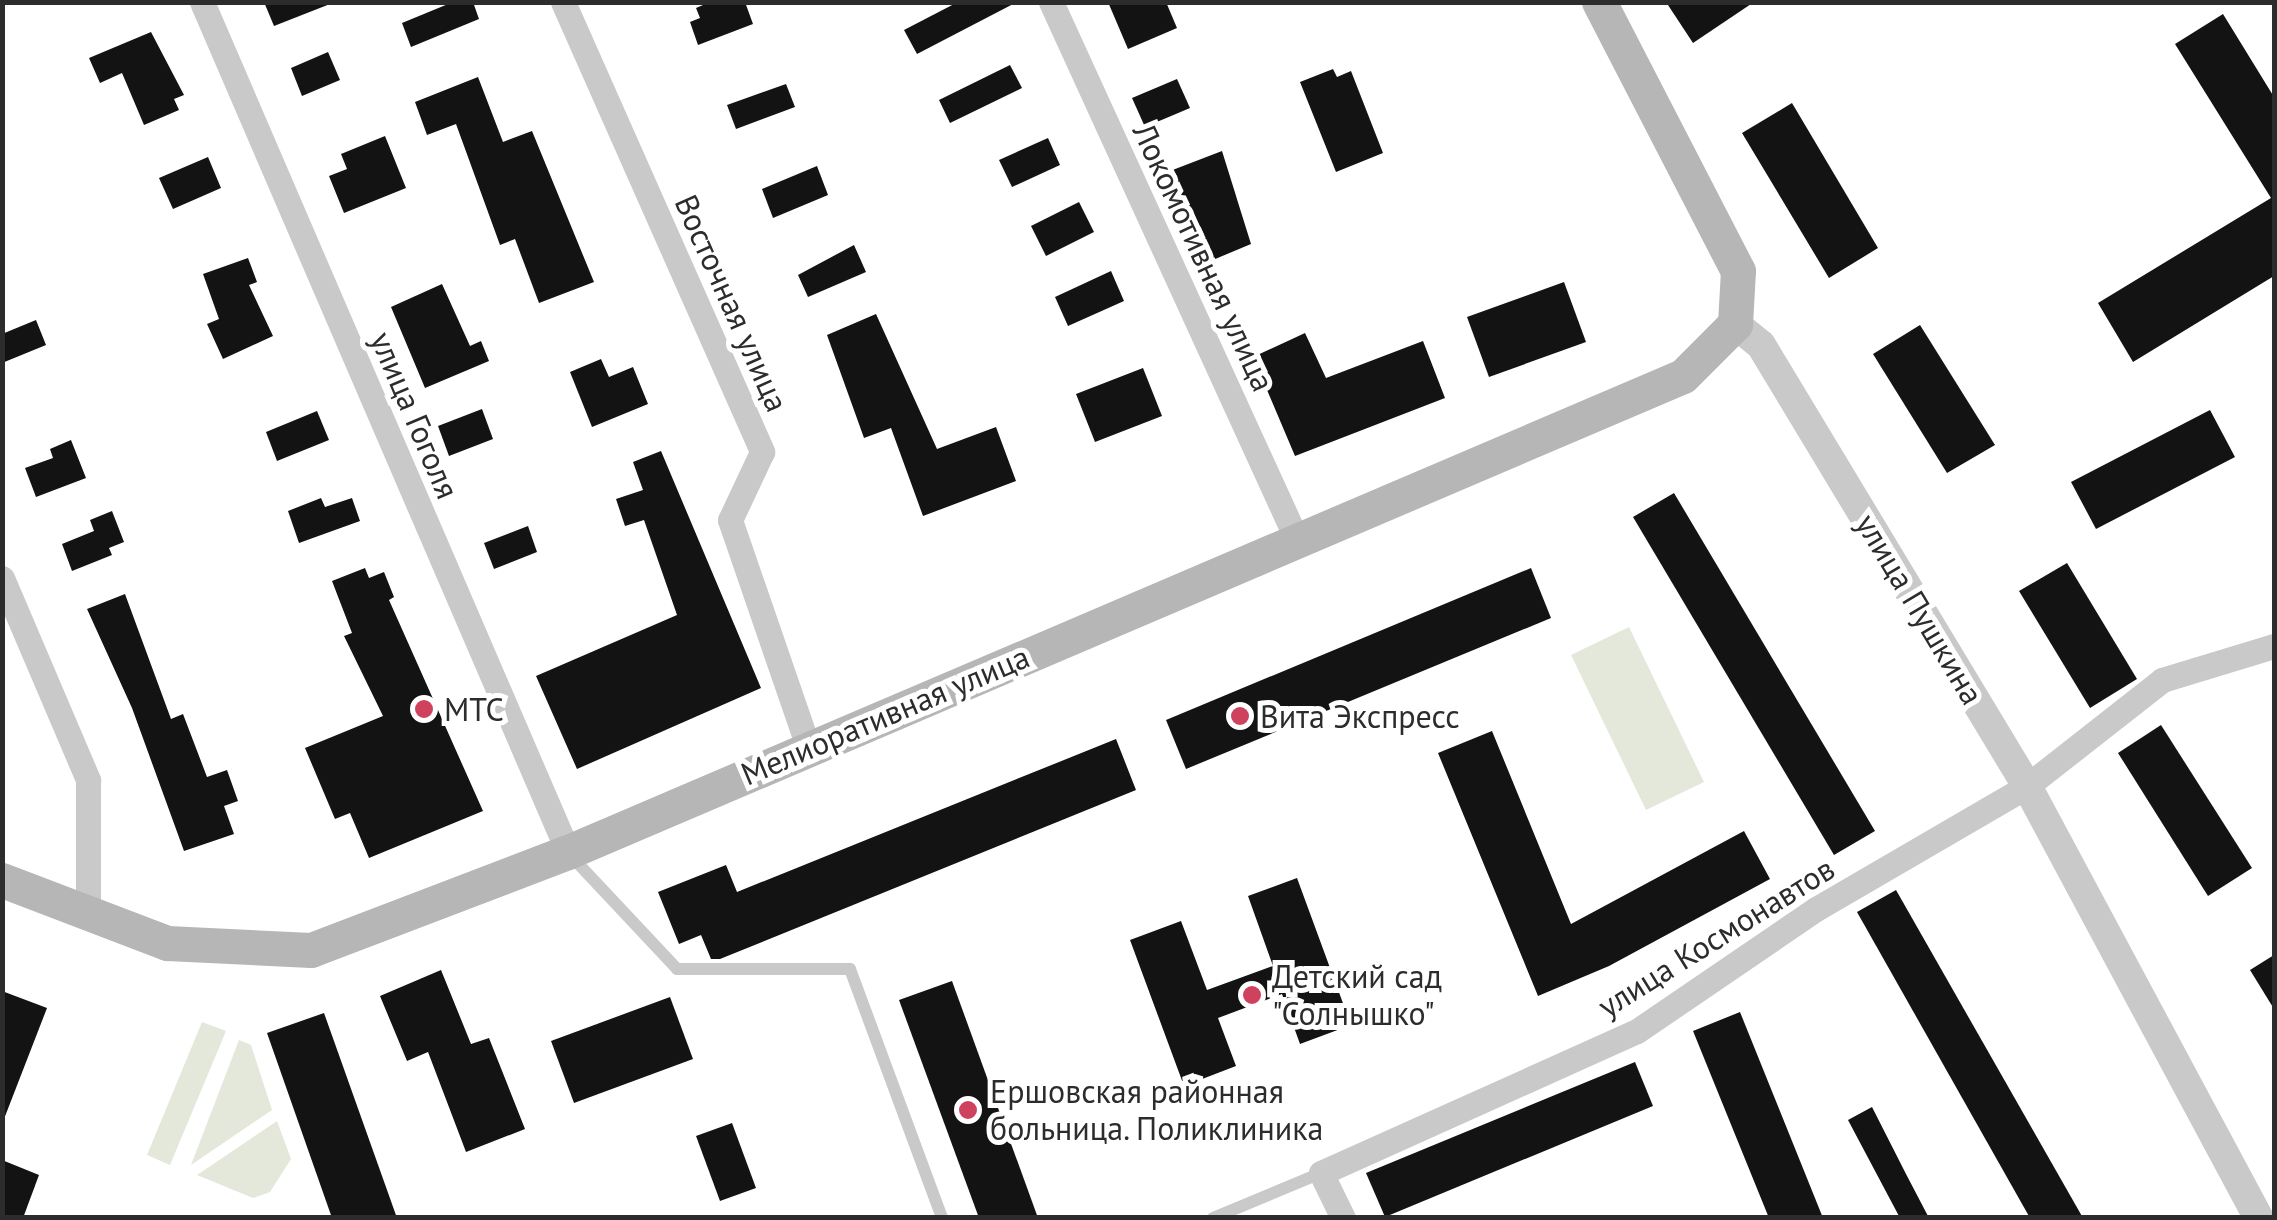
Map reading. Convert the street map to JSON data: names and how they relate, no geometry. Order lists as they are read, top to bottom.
{
  "streets": {
    "main road": ["Мелиоративная улица"],
    "street": [
      "Локомотивная улица",
      "Восточная улица",
      "улица Гоголя",
      "улица Пушкина",
      "улица Космонавтов"
    ]
  },
  "crossings": [
    ["Локомотивная улица", "Мелиоративная улица"],
    ["Восточная улица", "Мелиоративная улица"],
    ["улица Гоголя", "Мелиоративная улица"],
    ["улица Пушкина", "Мелиоративная улица"],
    ["улица Пушкина", "улица Космонавтов"]
  ],
  "places": [
    "МТС",
    "Вита Экспресс",
    "Детский сад \"Солнышко\"",
    "Ершовская районная больница. Поликлиника"
  ]
}
